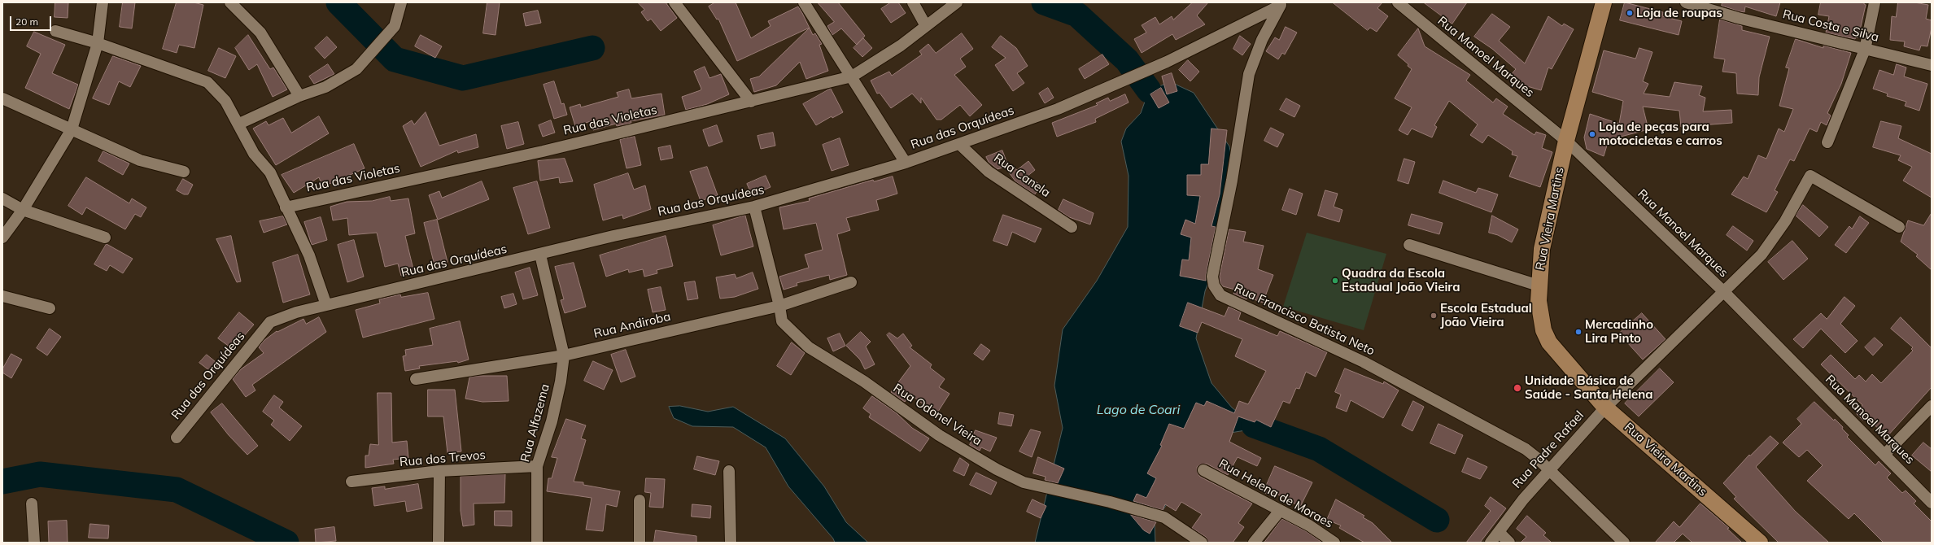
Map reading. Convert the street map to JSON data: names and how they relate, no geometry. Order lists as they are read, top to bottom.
{
  "streets": {
    "main road": ["Rua Vieira Martins"],
    "street": [
      "Rua Costa e Silva",
      "Rua Manoel Marques",
      "Rua das Violetas",
      "Rua das Orquídeas",
      "Rua Canela",
      "Rua Francisco Batista Neto",
      "Rua Andiroba",
      "Rua Odonel Vieira",
      "Rua Alfazema",
      "Rua Padre Rafael",
      "Rua dos Trevos",
      "Rua Helena de Moraes"
    ]
  },
  "crossings": [
    ["Rua Manoel Marques", "Rua Vieira Martins"],
    ["Rua Manoel Marques", "Rua Padre Rafael"],
    ["Rua das Orquídeas", "Rua Canela"],
    ["Rua das Orquídeas", "Rua Francisco Batista Neto"],
    ["Rua das Orquídeas", "Rua Odonel Vieira"],
    ["Rua das Orquídeas", "Rua Alfazema"],
    ["Rua Vieira Martins", "Rua Padre Rafael"],
    ["Rua Francisco Batista Neto", "Rua Padre Rafael"],
    ["Rua Andiroba", "Rua Odonel Vieira"],
    ["Rua Andiroba", "Rua Alfazema"],
    ["Rua Alfazema", "Rua dos Trevos"]
  ],
  "water": ["Lago de Coari"],
  "places": [
    "Loja de roupas",
    "Loja de peças para motocicletas e carros",
    "Quadra da Escola Estadual João Vieira",
    "Escola Estadual João Vieira",
    "Mercadinho Lira Pinto",
    "Unidade Básica de Saúde - Santa Helena"
  ],
  "scale_bar": "20 m"
}
